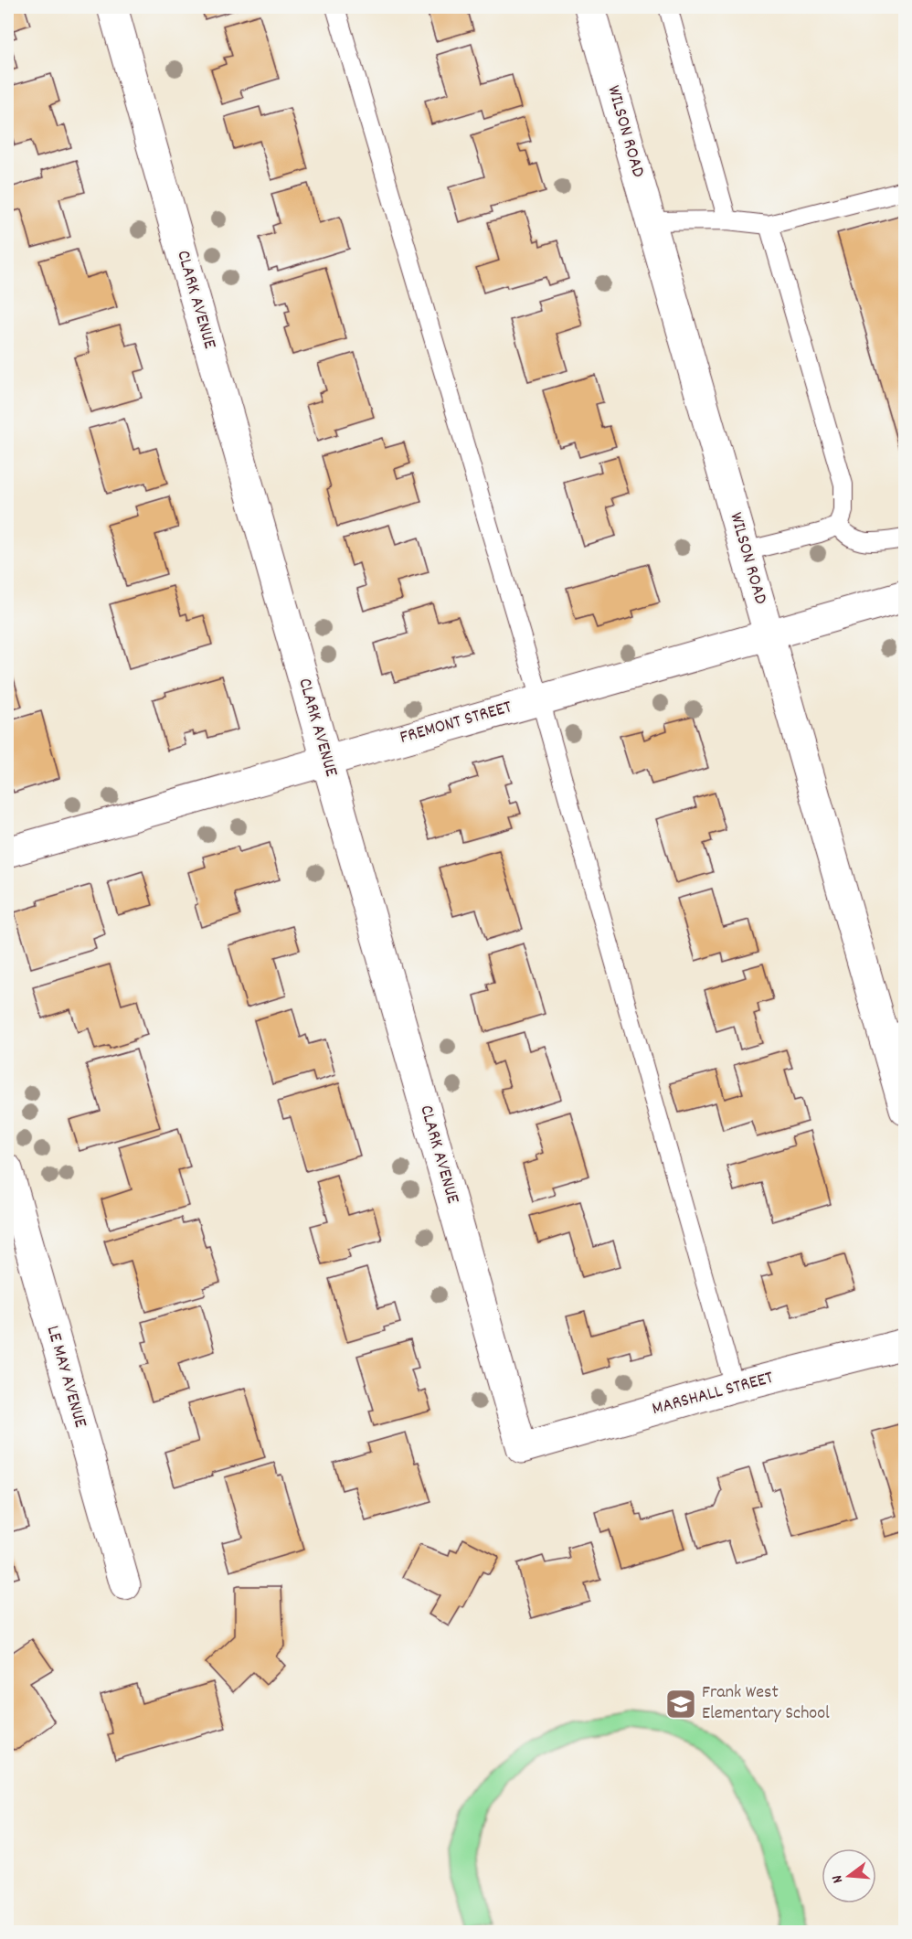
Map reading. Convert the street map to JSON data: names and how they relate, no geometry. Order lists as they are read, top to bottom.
{
  "streets": {
    "street": [
      "WILSON ROAD",
      "CLARK AVENUE",
      "FREMONT STREET",
      "LE MAY AVENUE",
      "MARSHALL STREET"
    ]
  },
  "crossings": [
    ["WILSON ROAD", "FREMONT STREET"],
    ["CLARK AVENUE", "FREMONT STREET"],
    ["CLARK AVENUE", "MARSHALL STREET"]
  ],
  "places": {
    "school or university": ["Frank West Elementary School"]
  },
  "north": "left"
}
